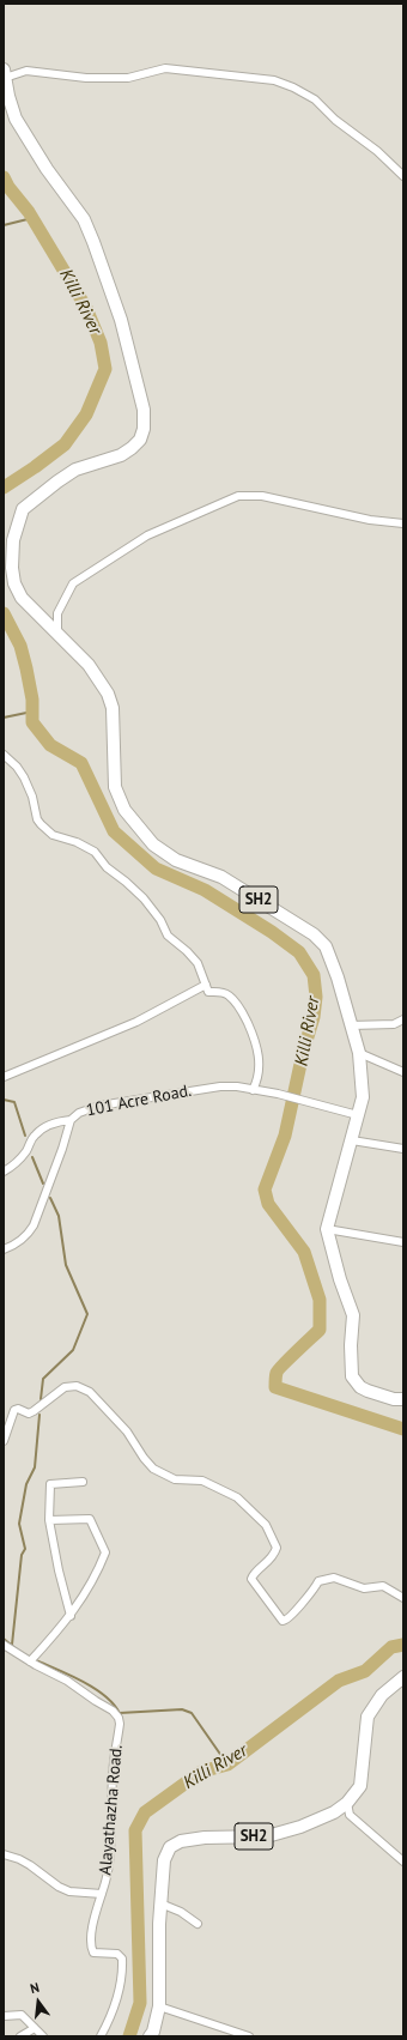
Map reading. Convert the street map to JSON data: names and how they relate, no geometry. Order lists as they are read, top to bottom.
{
  "streets": {
    "main road": ["SH2"],
    "street": ["101 Acre Road.", "Alayathazha Road."]
  },
  "crossings": [
    ["SH2", "101 Acre Road."]
  ],
  "water": ["Killi River"],
  "north": "top"
}
